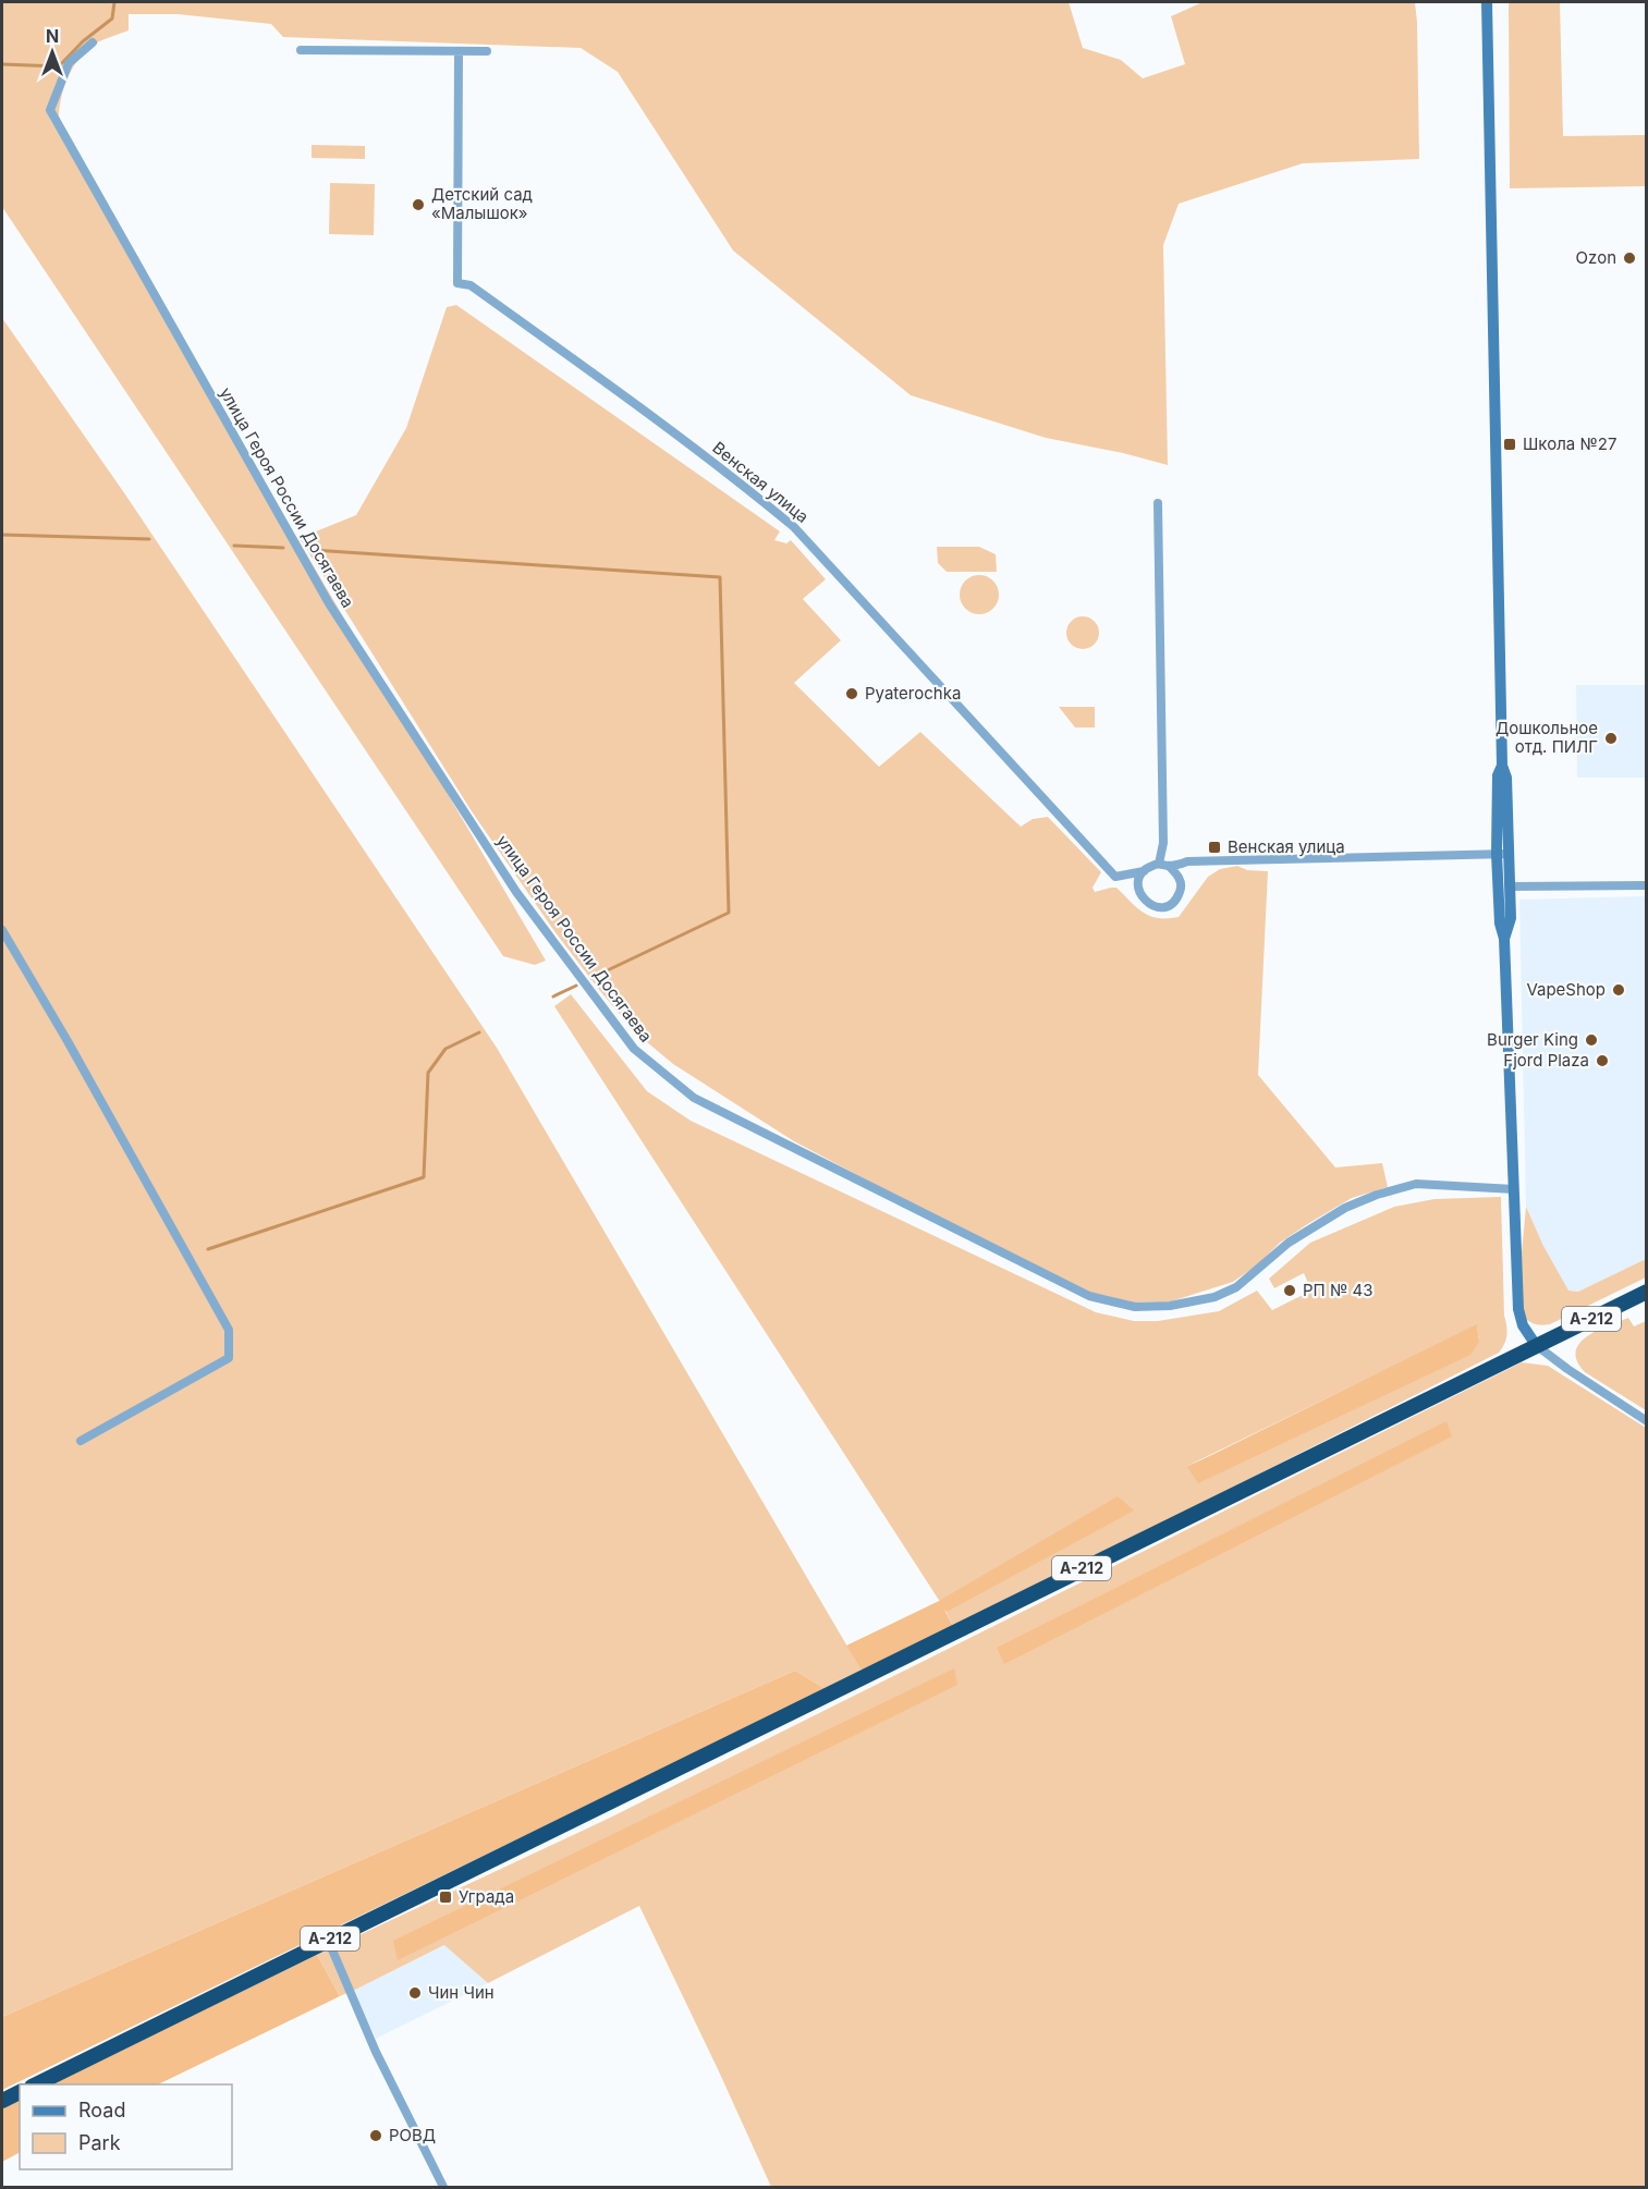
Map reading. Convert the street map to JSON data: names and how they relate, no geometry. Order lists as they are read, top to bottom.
{
  "streets": {
    "highway": ["А-212"],
    "street": ["Венская улица", "улица Героя России Досягаева"]
  },
  "places": {
    "other": [
      "Детский сад «Малышок»",
      "Ozon",
      "Pyaterochka",
      "Дошкольное отд. ПИЛГ",
      "VapeShop",
      "Burger King",
      "Fjord Plaza",
      "РП № 43",
      "Чин Чин",
      "РОВД"
    ],
    "transit": ["Школа №27", "Венская улица", "Уграда"]
  },
  "legend": ["Road", "Park"],
  "north": "top"
}
